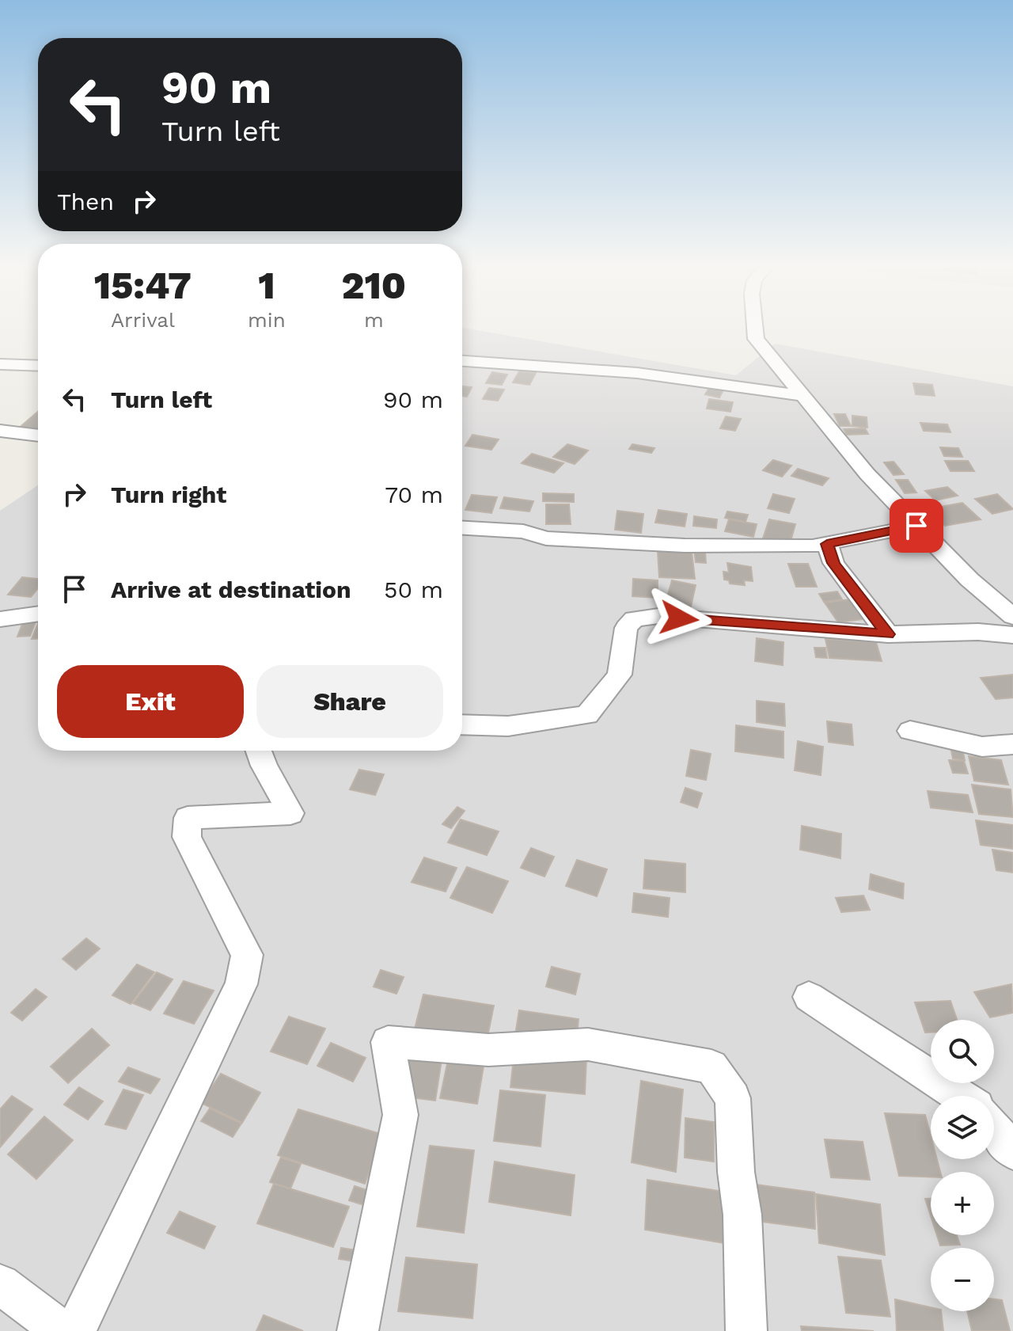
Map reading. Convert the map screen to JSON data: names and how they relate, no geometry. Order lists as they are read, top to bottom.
{
  "page": {
    "turn": ["90 m", "Turn left"],
    "then": "Then",
    "eta": [
      "15:47",
      "Arrival",
      "1",
      "min",
      "210",
      "m"
    ],
    "list": [
      {
        "name": "Turn left",
        "value": "90 m"
      },
      {
        "name": "Turn right",
        "value": "70 m"
      },
      {
        "name": "Arrive at destination",
        "value": "50 m"
      }
    ],
    "buttons": ["Exit", "Share"],
    "map_buttons": ["+", "−"]
  }
}
